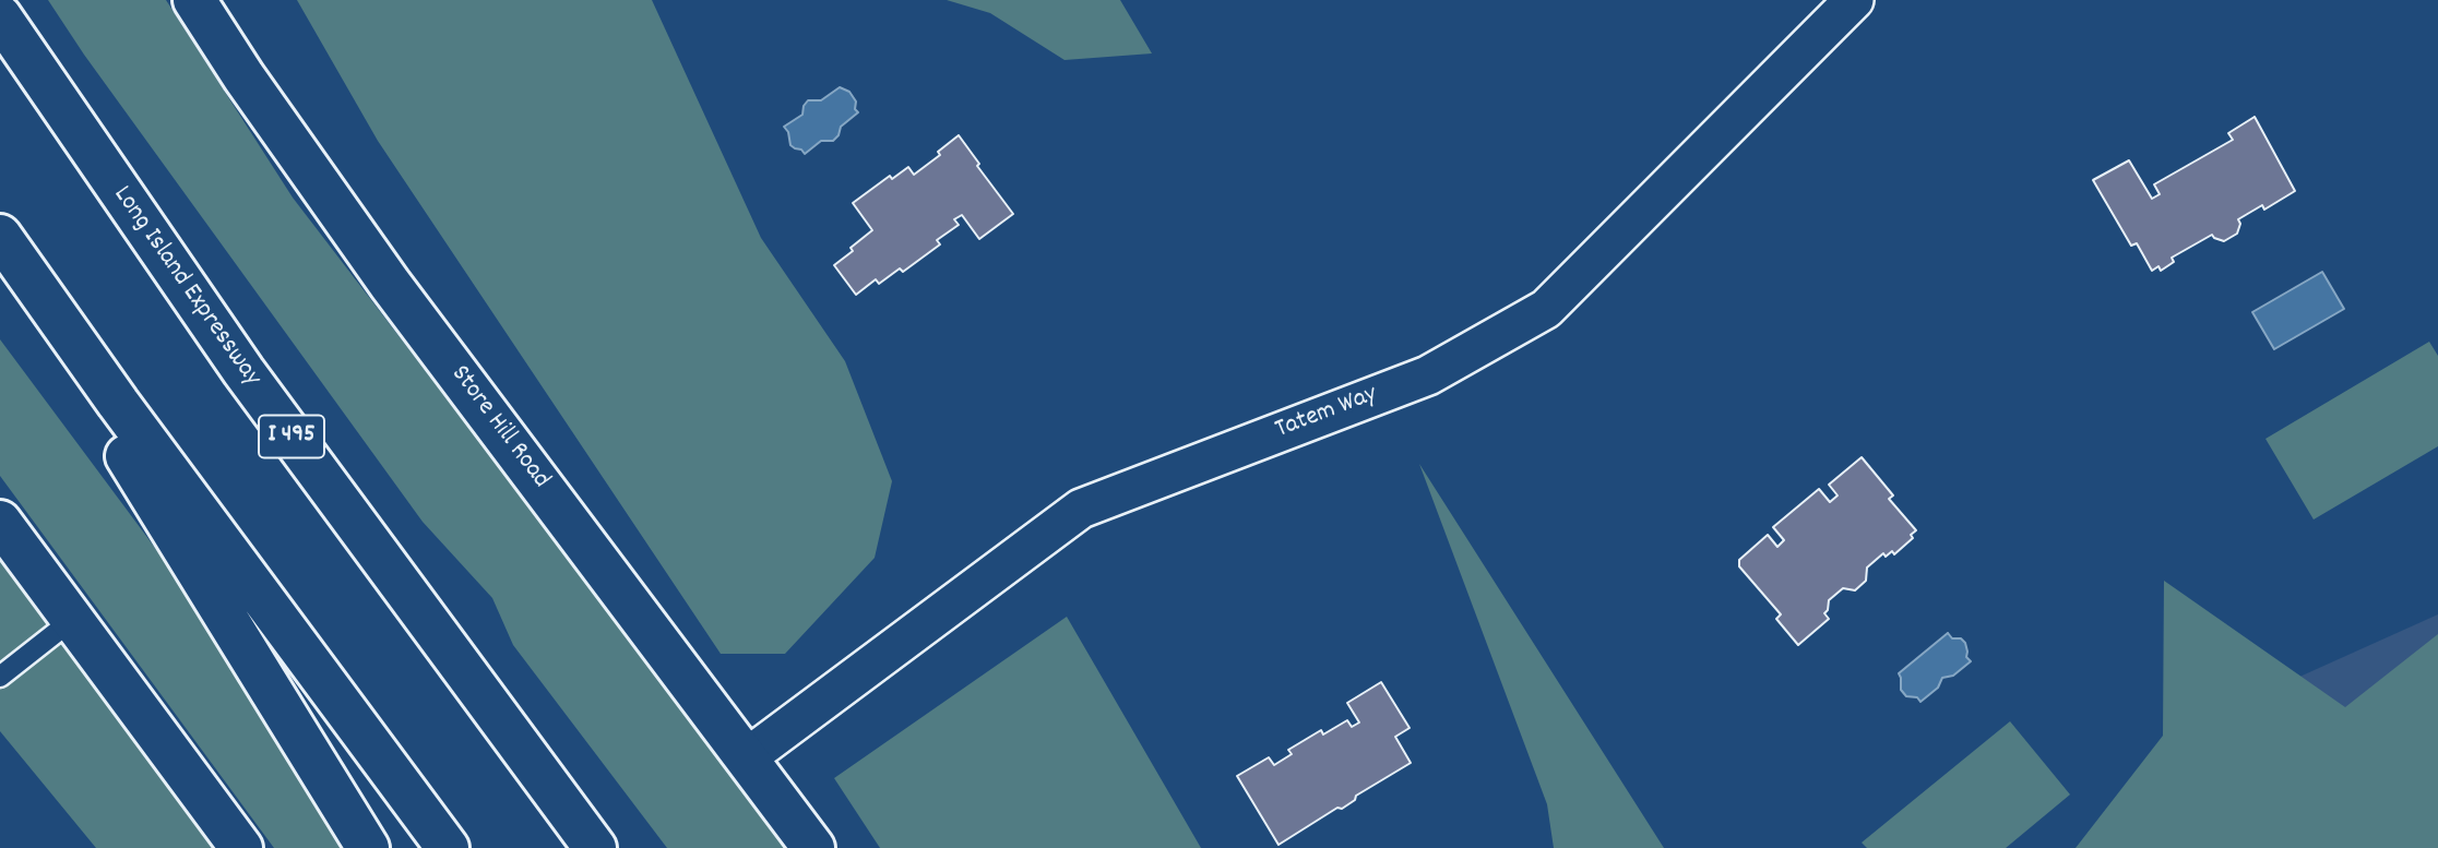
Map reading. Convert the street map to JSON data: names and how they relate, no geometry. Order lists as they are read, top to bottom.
{
  "streets": {
    "main road": ["Long Island Expressway", "Store Hill Road", "I 495"],
    "street": ["Tatem Way"]
  },
  "crossings": [
    ["Tatem Way", "Store Hill Road"]
  ]
}
